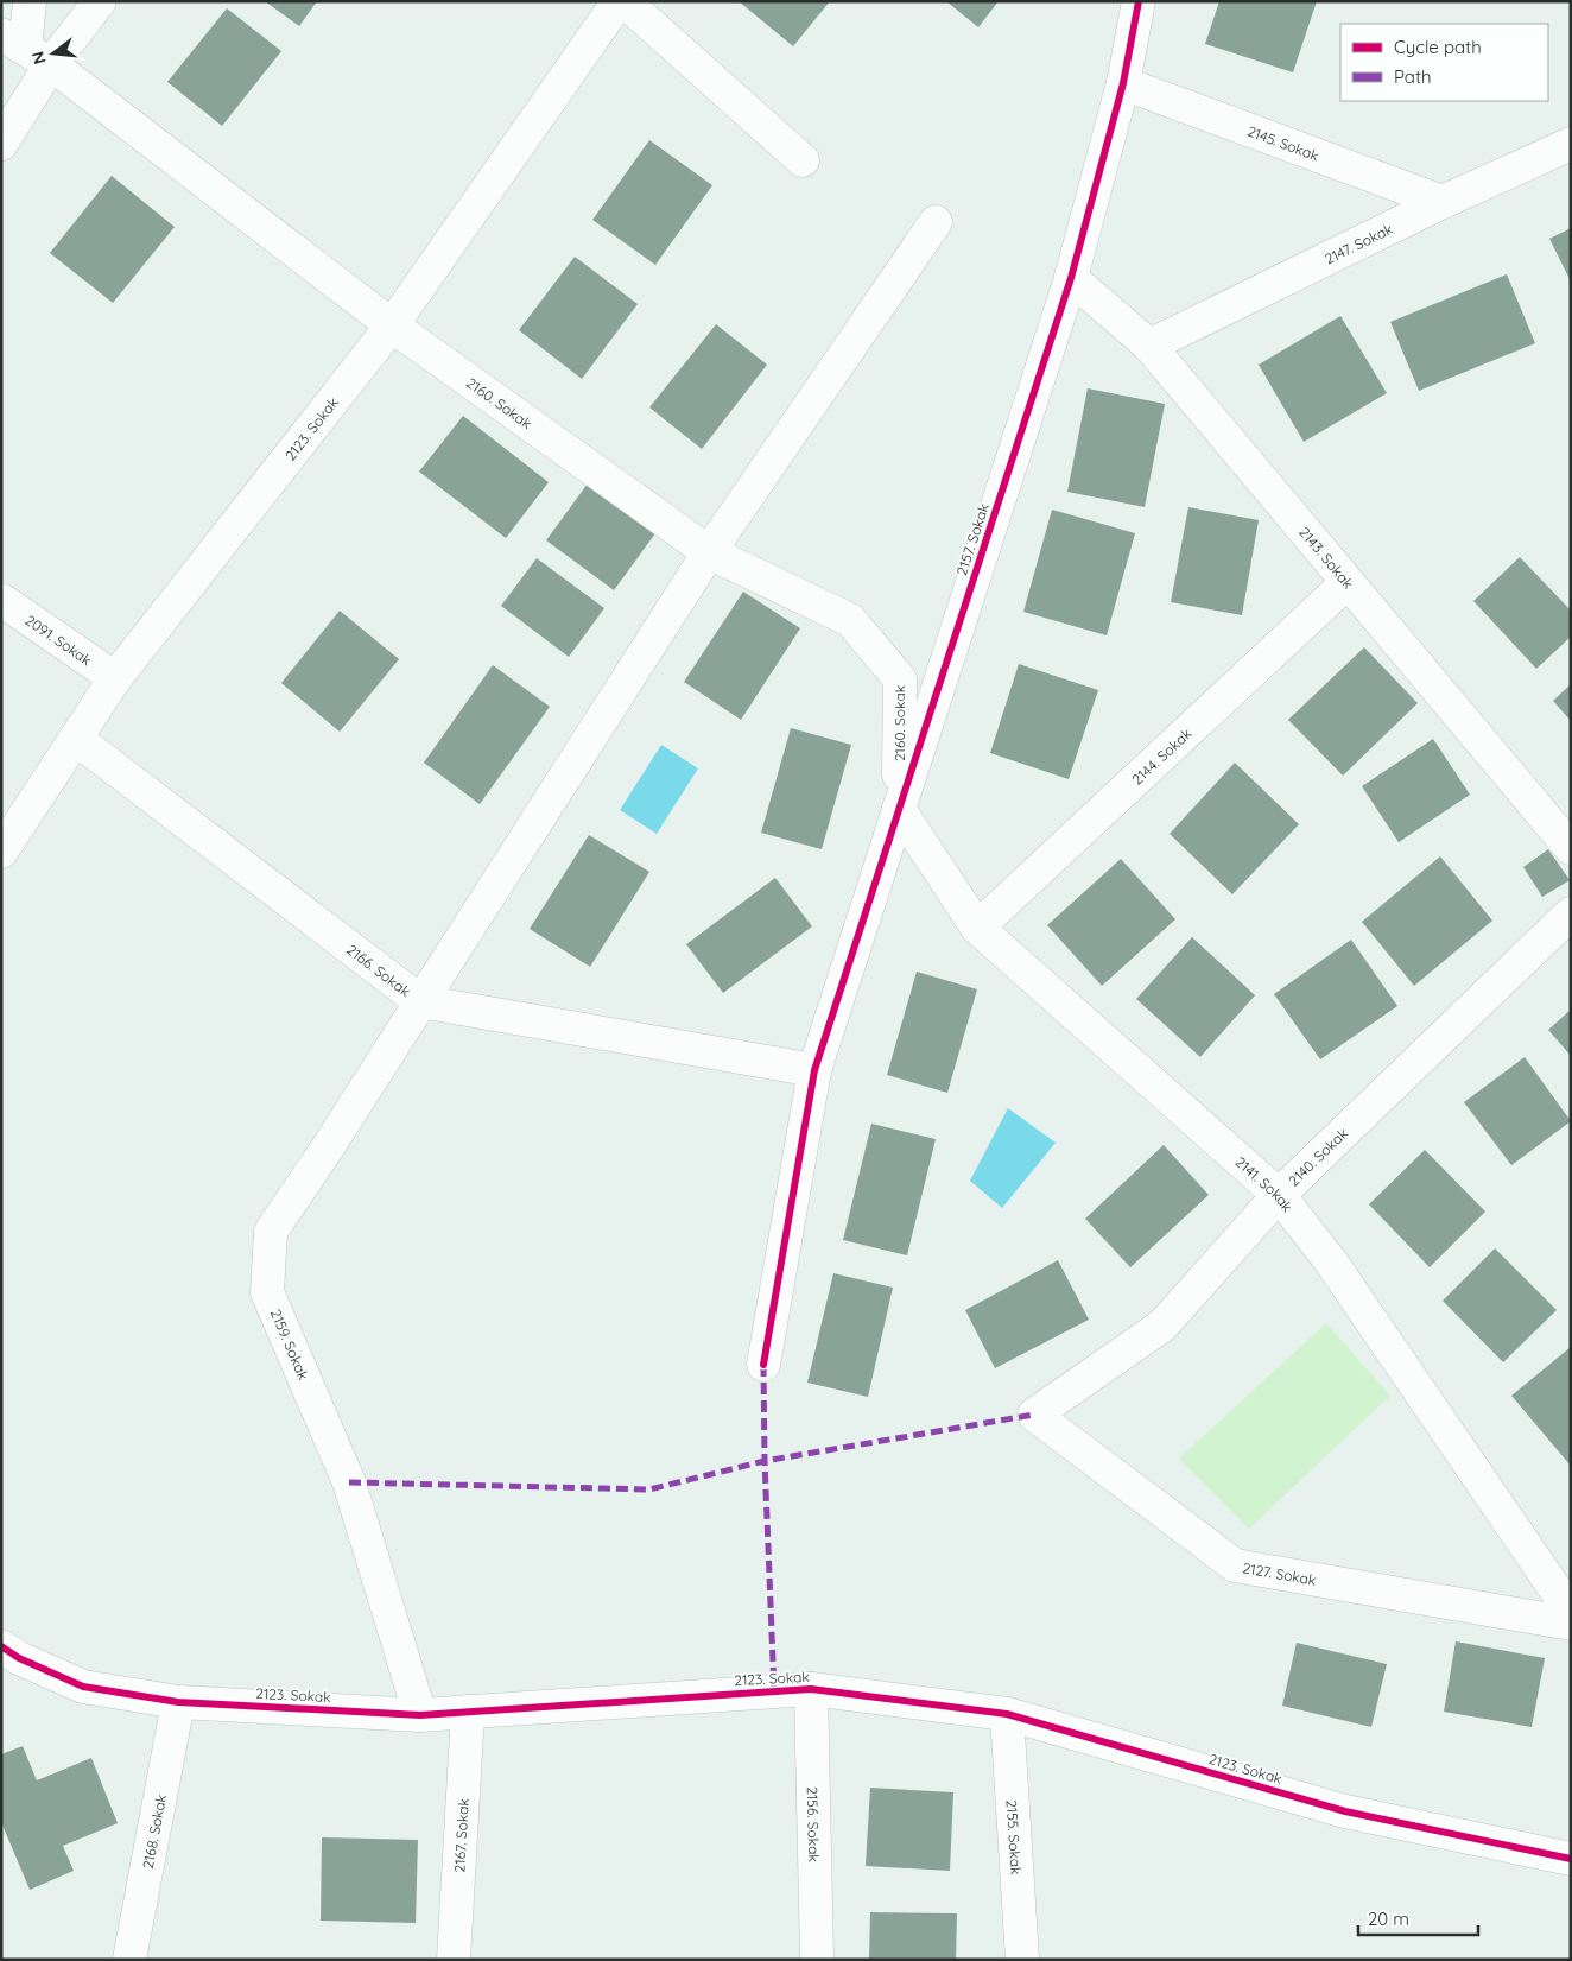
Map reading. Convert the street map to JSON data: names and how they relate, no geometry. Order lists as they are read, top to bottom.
{
  "streets": {
    "street": [
      "2145. Sokak",
      "2147. Sokak",
      "2160. Sokak",
      "2123. Sokak",
      "2157. Sokak",
      "2143. Sokak",
      "2091. Sokak",
      "2144. Sokak",
      "2166. Sokak",
      "2140. Sokak",
      "2141. Sokak",
      "2159. Sokak",
      "2127. Sokak",
      "2156. Sokak",
      "2168. Sokak",
      "2167. Sokak",
      "2155. Sokak"
    ]
  },
  "crossings": [
    ["2145. Sokak", "2147. Sokak"],
    ["2145. Sokak", "2157. Sokak"],
    ["2147. Sokak", "2143. Sokak"],
    ["2160. Sokak", "2123. Sokak"],
    ["2160. Sokak", "2157. Sokak"],
    ["2160. Sokak", "2141. Sokak"],
    ["2160. Sokak", "2159. Sokak"],
    ["2123. Sokak", "2091. Sokak"],
    ["2123. Sokak", "2166. Sokak"],
    ["2123. Sokak", "2159. Sokak"],
    ["2123. Sokak", "2156. Sokak"],
    ["2123. Sokak", "2168. Sokak"],
    ["2123. Sokak", "2167. Sokak"],
    ["2123. Sokak", "2155. Sokak"],
    ["2157. Sokak", "2143. Sokak"],
    ["2157. Sokak", "2166. Sokak"],
    ["2157. Sokak", "2141. Sokak"],
    ["2143. Sokak", "2144. Sokak"],
    ["2144. Sokak", "2141. Sokak"],
    ["2166. Sokak", "2159. Sokak"],
    ["2140. Sokak", "2141. Sokak"],
    ["2140. Sokak", "2127. Sokak"]
  ],
  "legend": ["Cycle path", "Path"],
  "scale_bar": "20 m",
  "north": "left"
}
